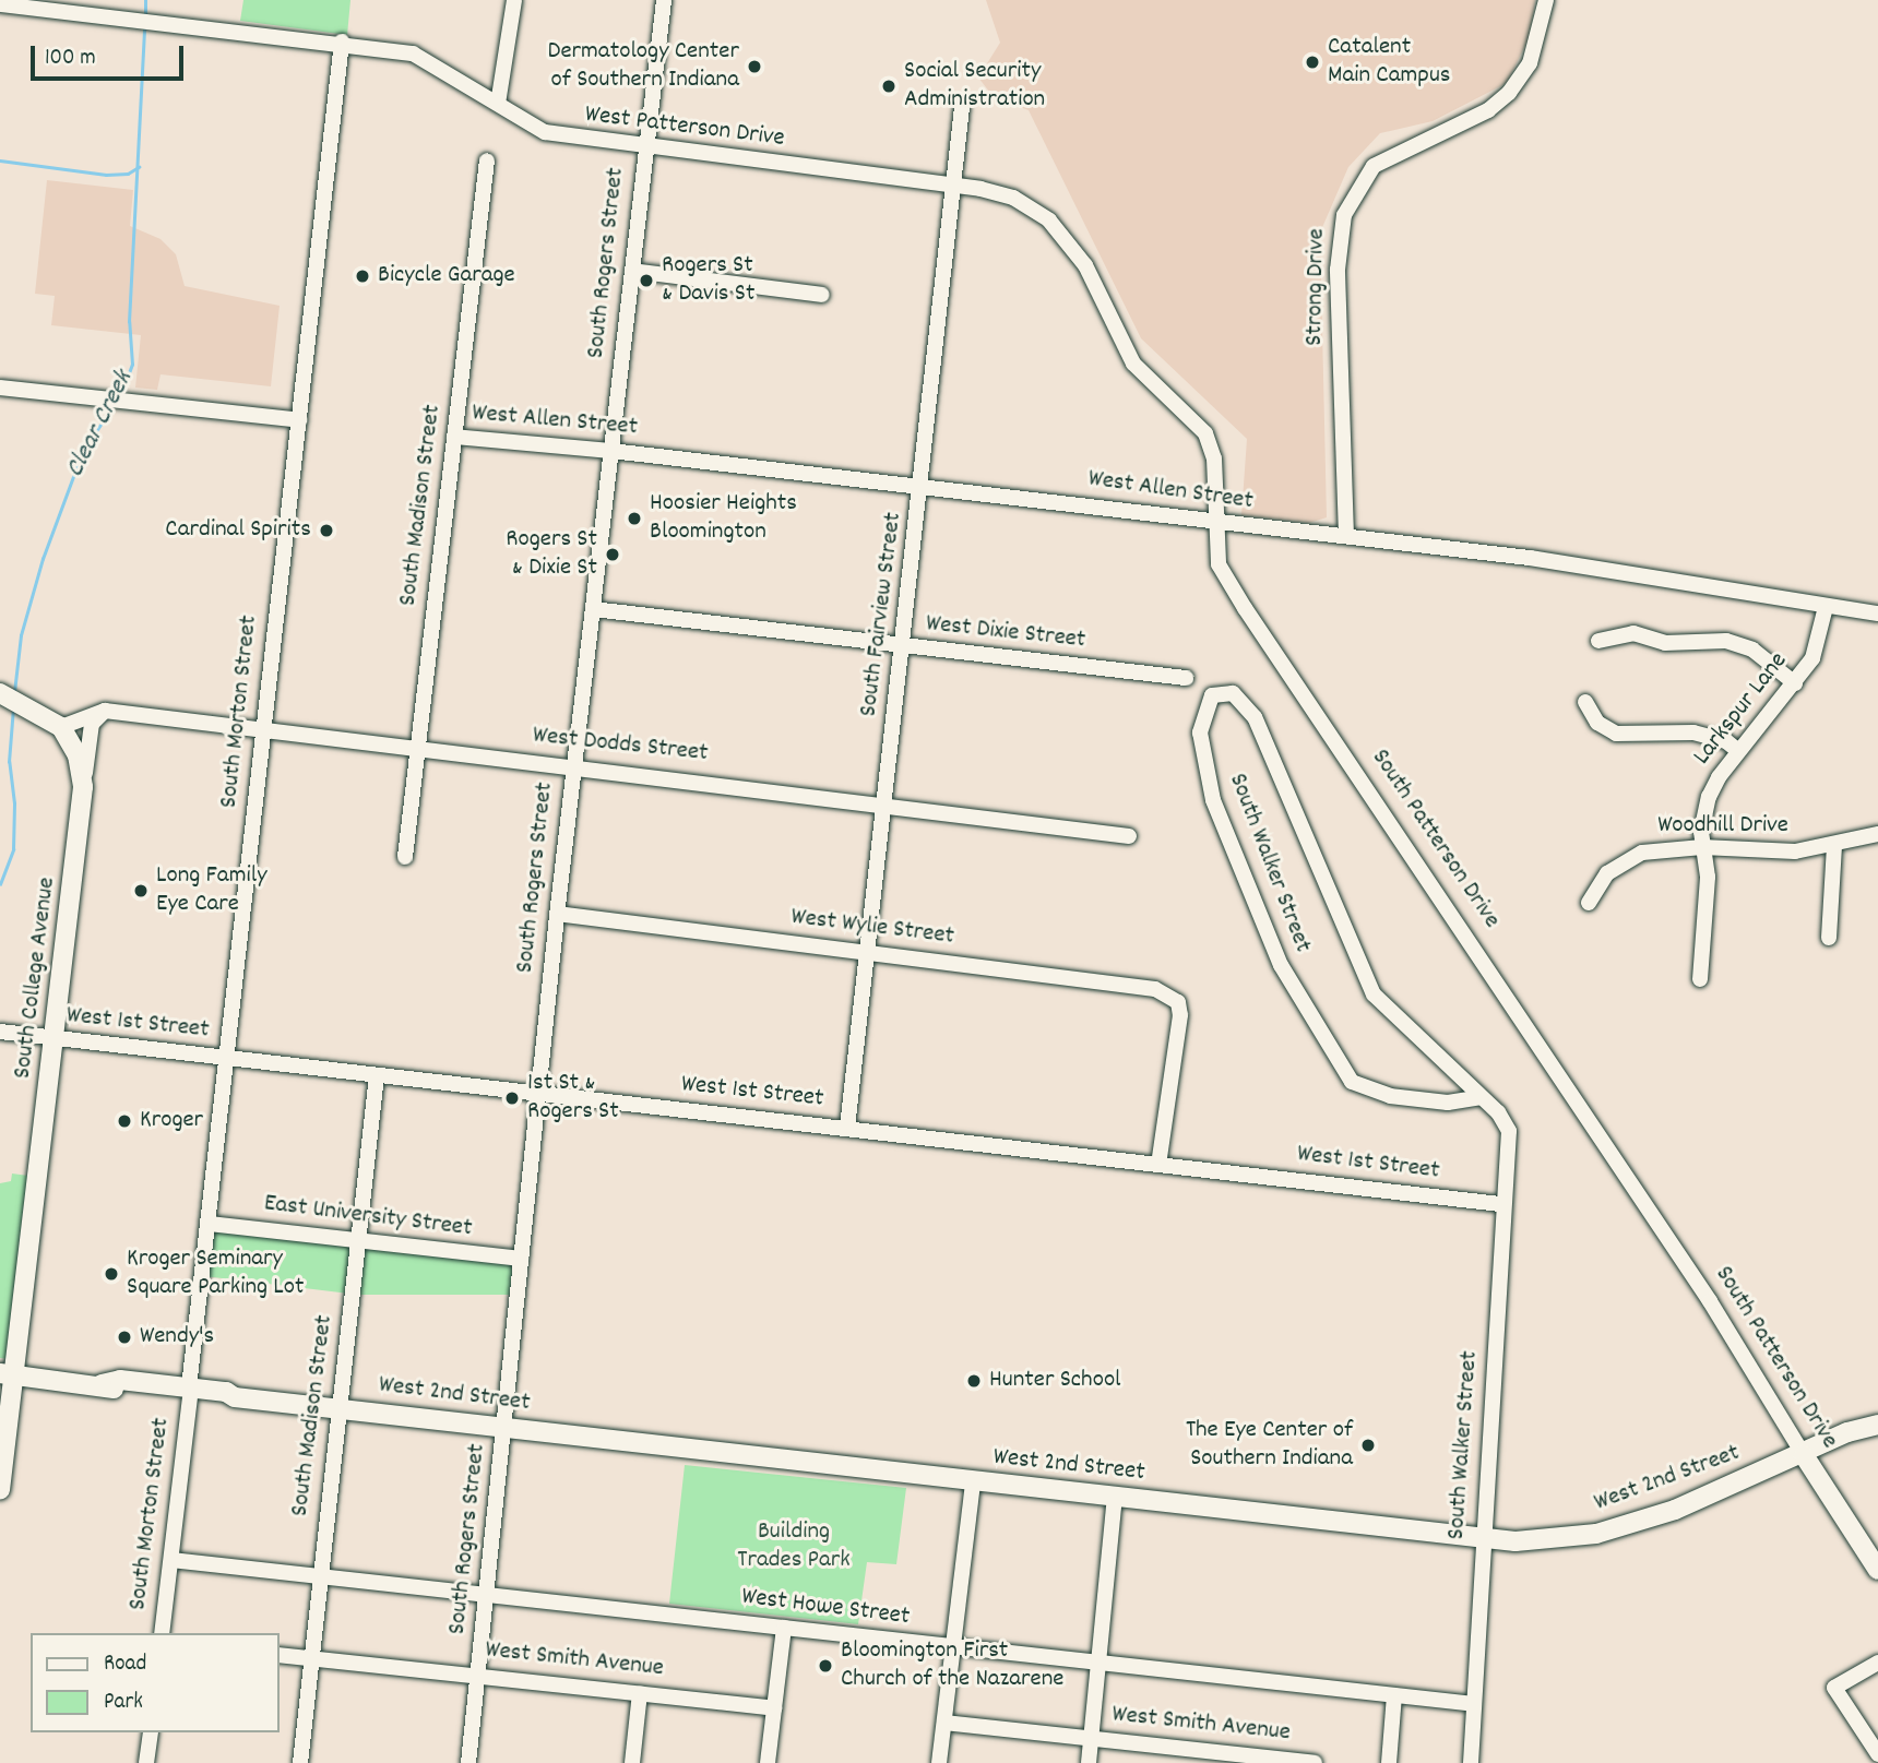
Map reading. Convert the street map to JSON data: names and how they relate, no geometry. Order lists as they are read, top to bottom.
{
  "streets": {
    "main road": ["South Patterson Drive", "South College Avenue", "West 2nd Street"],
    "street": [
      "West Patterson Drive",
      "South Rogers Street",
      "Strong Drive",
      "West Allen Street",
      "South Madison Street",
      "South Fairview Street",
      "West Dixie Street",
      "Larkspur Lane",
      "South Morton Street",
      "West Dodds Street",
      "Woodhill Drive",
      "South Walker Street",
      "West Wylie Street",
      "West 1st Street",
      "East University Street",
      "West Howe Street",
      "West Smith Avenue"
    ]
  },
  "crossings": [
    ["West Patterson Drive", "South Rogers Street"],
    ["West Patterson Drive", "South Fairview Street"],
    ["West Patterson Drive", "South Morton Street"],
    ["West Patterson Drive", "South Patterson Drive"],
    ["South Rogers Street", "West Allen Street"],
    ["South Rogers Street", "West Dixie Street"],
    ["South Rogers Street", "West Dodds Street"],
    ["South Rogers Street", "West Wylie Street"],
    ["South Rogers Street", "West 1st Street"],
    ["South Rogers Street", "East University Street"],
    ["South Rogers Street", "West 2nd Street"],
    ["South Rogers Street", "West Howe Street"],
    ["South Rogers Street", "West Smith Avenue"],
    ["Strong Drive", "West Allen Street"],
    ["West Allen Street", "South Madison Street"],
    ["West Allen Street", "South Fairview Street"],
    ["West Allen Street", "Larkspur Lane"],
    ["West Allen Street", "South Patterson Drive"],
    ["South Madison Street", "West Dodds Street"],
    ["South Madison Street", "West 1st Street"],
    ["South Madison Street", "East University Street"],
    ["South Madison Street", "West 2nd Street"],
    ["South Madison Street", "West Howe Street"],
    ["South Madison Street", "West Smith Avenue"],
    ["South Fairview Street", "West Dixie Street"],
    ["South Fairview Street", "West Dodds Street"],
    ["South Fairview Street", "South Patterson Drive"],
    ["South Fairview Street", "West Wylie Street"],
    ["South Fairview Street", "West 1st Street"],
    ["Larkspur Lane", "Woodhill Drive"],
    ["South Morton Street", "West Dodds Street"],
    ["South Morton Street", "West 1st Street"],
    ["South Morton Street", "East University Street"],
    ["South Morton Street", "West 2nd Street"],
    ["South Morton Street", "West Howe Street"],
    ["West Dodds Street", "South College Avenue"],
    ["South Patterson Drive", "West 2nd Street"],
    ["South Walker Street", "West 1st Street"],
    ["South Walker Street", "West 2nd Street"],
    ["South Walker Street", "West Howe Street"],
    ["West Wylie Street", "West 1st Street"],
    ["South College Avenue", "West 1st Street"],
    ["South College Avenue", "West 2nd Street"]
  ],
  "water": ["Clear Creek"],
  "parks": ["Building Trades Park"],
  "places": [
    "Catalent Main Campus",
    "Dermatology Center of Southern Indiana",
    "Social Security Administration",
    "Bicycle Garage",
    "Rogers St & Davis St",
    "Hoosier Heights Bloomington",
    "Cardinal Spirits",
    "Rogers St & Dixie St",
    "Long Family Eye Care",
    "1st St & Rogers St",
    "Kroger",
    "Kroger Seminary Square Parking Lot",
    "Wendy's",
    "Hunter School",
    "The Eye Center of Southern Indiana",
    "Bloomington First Church of the Nazarene"
  ],
  "legend": ["Road", "Park"],
  "scale_bar": "100 m"
}
